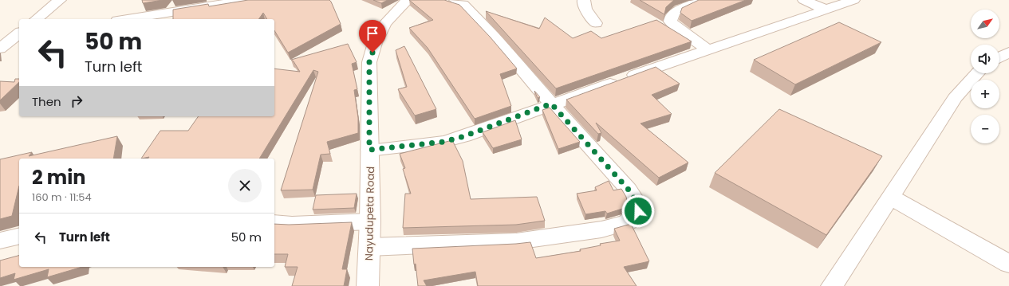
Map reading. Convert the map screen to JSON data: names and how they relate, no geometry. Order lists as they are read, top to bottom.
{
  "streets": {
    "street": ["Nayudupeta Road"]
  },
  "north": "top right",
  "page": {
    "map_buttons": ["+", "−"],
    "turn": ["50 m", "Turn left"],
    "then": "Then",
    "heading": ["2 min", "160 m · 11:54"],
    "list": [
      {
        "name": "Turn left",
        "value": "50 m"
      }
    ]
  }
}
